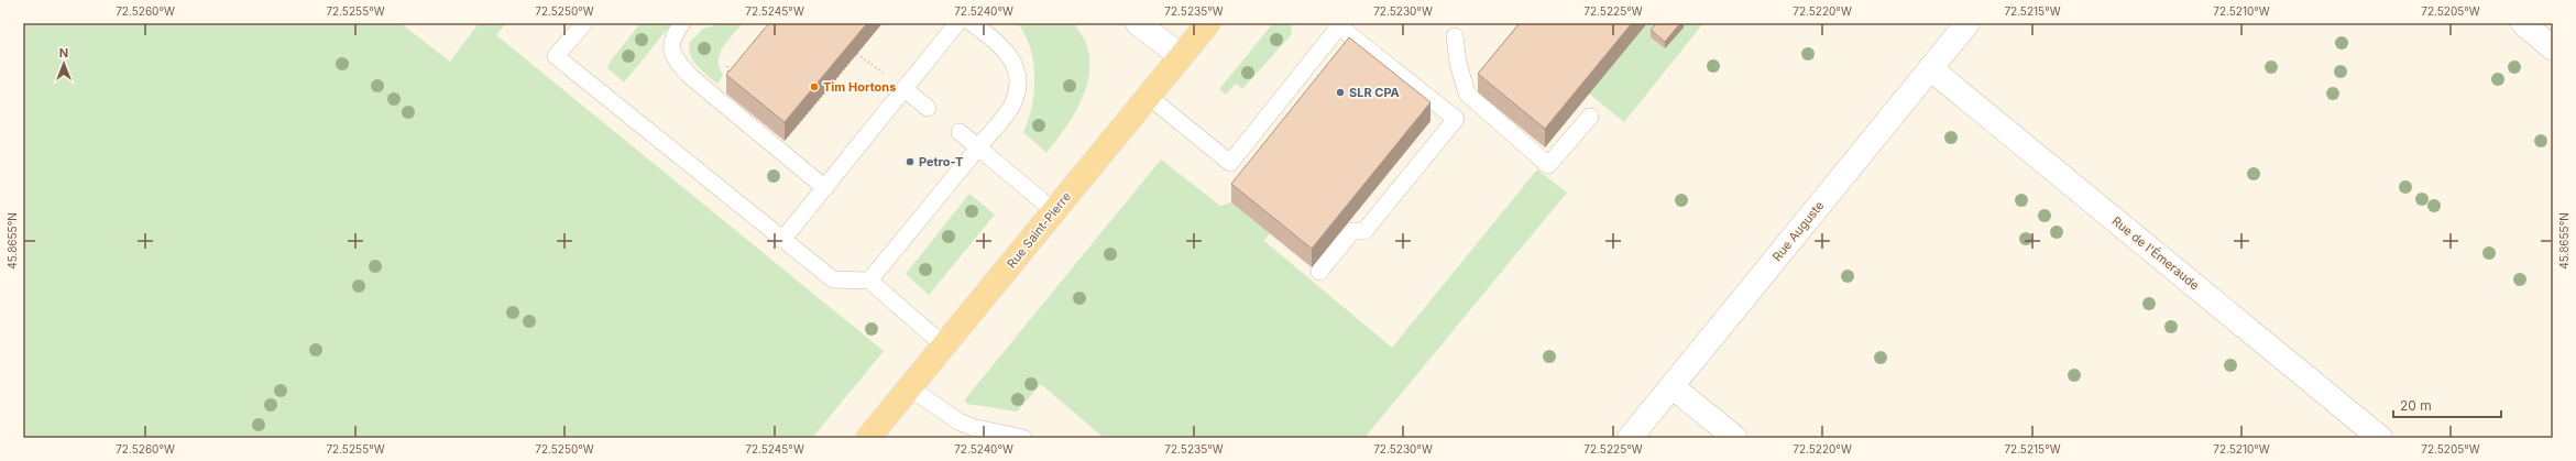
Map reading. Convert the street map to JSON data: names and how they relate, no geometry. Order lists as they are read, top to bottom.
{
  "streets": {
    "main road": ["Rue Saint-Pierre"],
    "street": ["Rue Auguste", "Rue de l'Émeraude"]
  },
  "crossings": [
    ["Rue Auguste", "Rue de l'Émeraude"]
  ],
  "places": ["Tim Hortons", "SLR CPA", "Petro-T"],
  "scale_bar": "20 m",
  "north": "top",
  "coordinates": [
    "72.5260°W",
    "72.5255°W",
    "72.5250°W",
    "72.5245°W",
    "72.5240°W",
    "72.5235°W",
    "72.5230°W",
    "72.5225°W",
    "72.5220°W",
    "72.5215°W",
    "72.5210°W",
    "72.5205°W",
    "45.8655°N"
  ]
}
